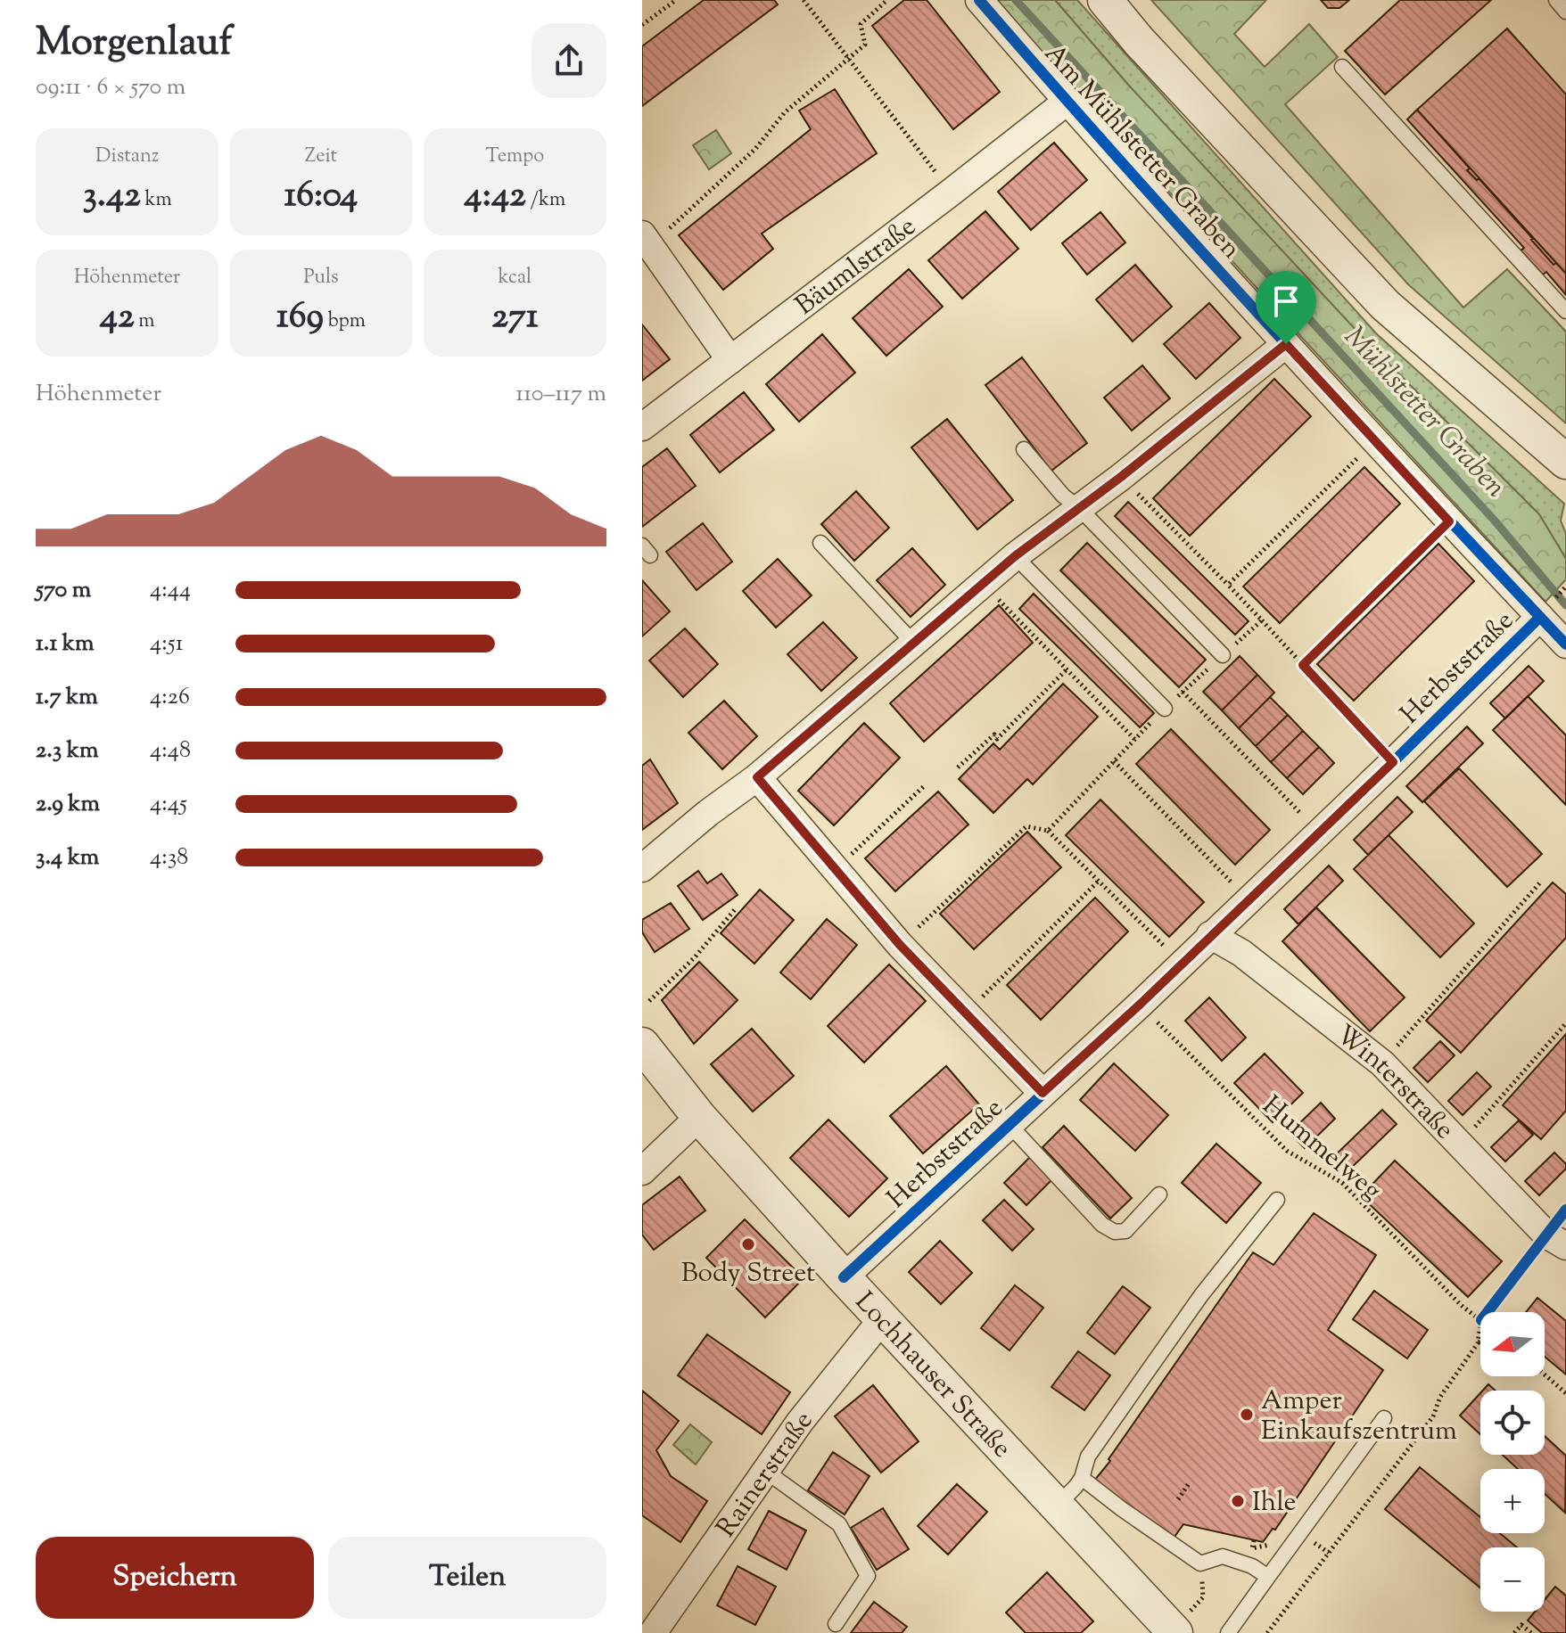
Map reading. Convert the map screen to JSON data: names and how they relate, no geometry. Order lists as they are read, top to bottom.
{
  "streets": {
    "street": [
      "Am Mühlstetter Graben",
      "Bäumlstraße",
      "Herbststraße",
      "Winterstraße",
      "Lochhauser Straße",
      "Rainerstraße"
    ],
    "path": ["Hummelweg"]
  },
  "crossings": [
    ["Am Mühlstetter Graben", "Bäumlstraße"],
    ["Am Mühlstetter Graben", "Herbststraße"],
    ["Herbststraße", "Winterstraße"],
    ["Herbststraße", "Hummelweg"],
    ["Herbststraße", "Lochhauser Straße"],
    ["Lochhauser Straße", "Rainerstraße"]
  ],
  "water": ["Mühlstetter Graben"],
  "places": ["Body Street", "Amper Einkaufszentrum", "Ihle"],
  "north": "left",
  "page": {
    "heading": ["Morgenlauf", "09:11 · 6 × 570 m"],
    "stats": [
      ["Distanz", "3.42 km"],
      ["Zeit", "16:04"],
      ["Tempo", "4:42 /km"],
      ["Höhenmeter", "42 m"],
      ["Puls", "169 bpm"],
      ["kcal", "271"]
    ],
    "chart": ["Höhenmeter", "110–117 m"],
    "list": [
      {
        "name": "570 m",
        "note": "4:44"
      },
      {
        "name": "1.1 km",
        "note": "4:51"
      },
      {
        "name": "1.7 km",
        "note": "4:26"
      },
      {
        "name": "2.3 km",
        "note": "4:48"
      },
      {
        "name": "2.9 km",
        "note": "4:45"
      },
      {
        "name": "3.4 km",
        "note": "4:38"
      }
    ],
    "map_buttons": ["+", "−"],
    "buttons": ["Speichern", "Teilen"]
  }
}
